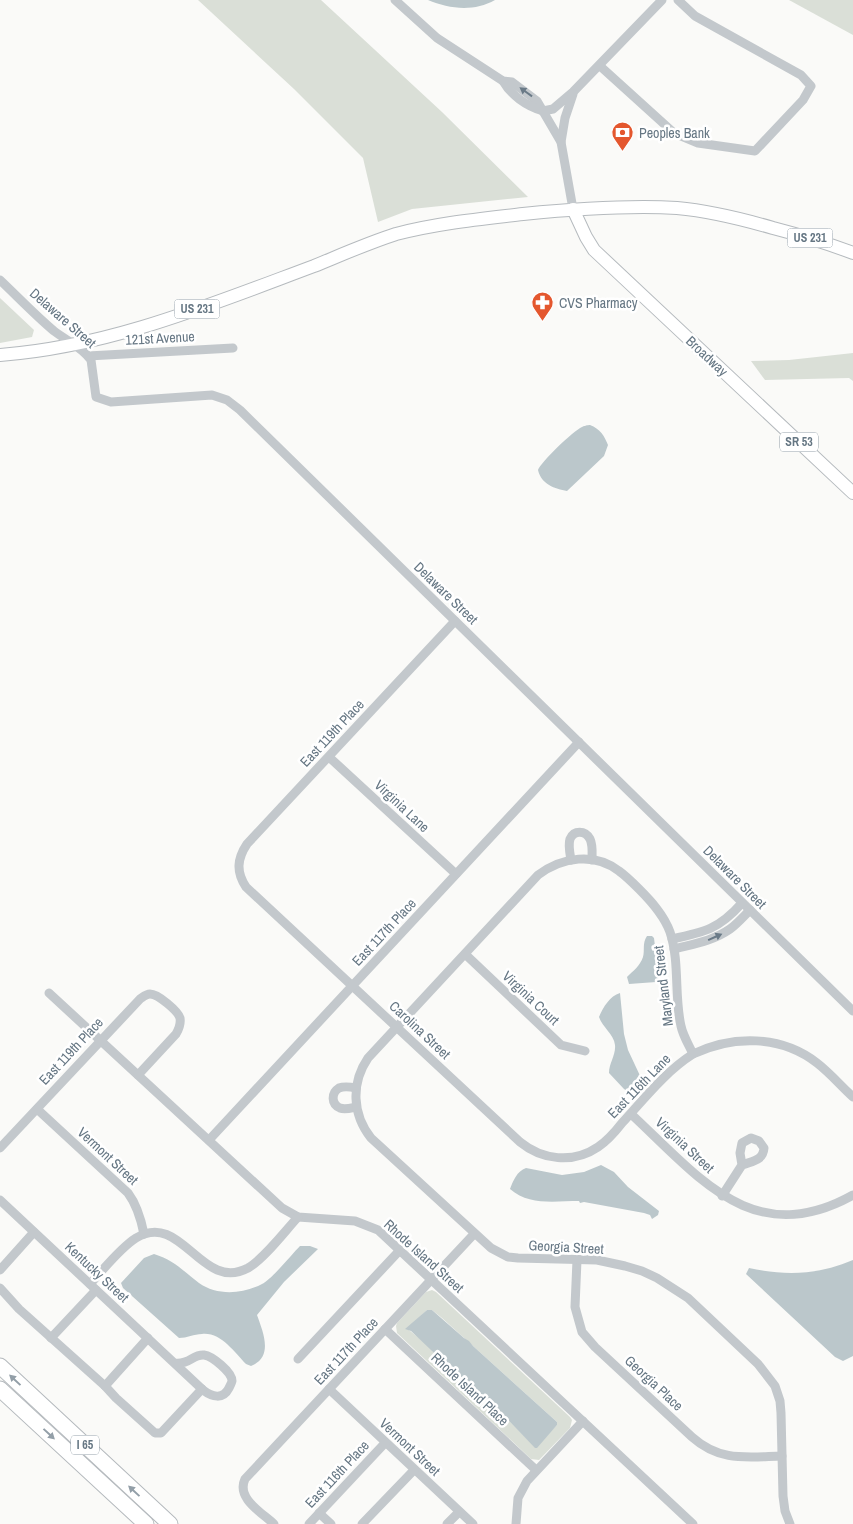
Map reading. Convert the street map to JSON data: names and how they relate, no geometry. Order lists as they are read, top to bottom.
{
  "streets": {
    "highway": ["I 65"],
    "main road": ["US 231", "Broadway", "SR 53"],
    "street": [
      "Delaware Street",
      "121st Avenue",
      "East 119th Place",
      "Virginia Lane",
      "East 117th Place",
      "Maryland Street",
      "Virginia Court",
      "Carolina Street",
      "East 116th Lane",
      "Virginia Street",
      "Vermont Street",
      "Georgia Street",
      "Rhode Island Street",
      "Kentucky Street",
      "Georgia Place",
      "Rhode Island Place",
      "East 116th Place"
    ]
  },
  "crossings": [
    ["US 231", "Delaware Street"],
    ["US 231", "Broadway"],
    ["Delaware Street", "121st Avenue"],
    ["Delaware Street", "East 119th Place"],
    ["Delaware Street", "East 117th Place"],
    ["East 119th Place", "Virginia Lane"],
    ["East 119th Place", "Carolina Street"],
    ["East 119th Place", "Vermont Street"],
    ["East 119th Place", "Rhode Island Street"],
    ["Virginia Lane", "East 117th Place"],
    ["East 117th Place", "Carolina Street"],
    ["East 117th Place", "Vermont Street"],
    ["East 117th Place", "Georgia Street"],
    ["East 117th Place", "Rhode Island Street"],
    ["East 117th Place", "Rhode Island Place"],
    ["Maryland Street", "Virginia Court"],
    ["Maryland Street", "East 116th Lane"],
    ["Carolina Street", "East 116th Lane"],
    ["Carolina Street", "Georgia Street"],
    ["East 116th Lane", "Virginia Street"],
    ["Vermont Street", "East 116th Place"],
    ["Georgia Street", "Georgia Place"]
  ],
  "places": {
    "bank": ["Peoples Bank"],
    "pharmacy": ["CVS Pharmacy"]
  }
}
